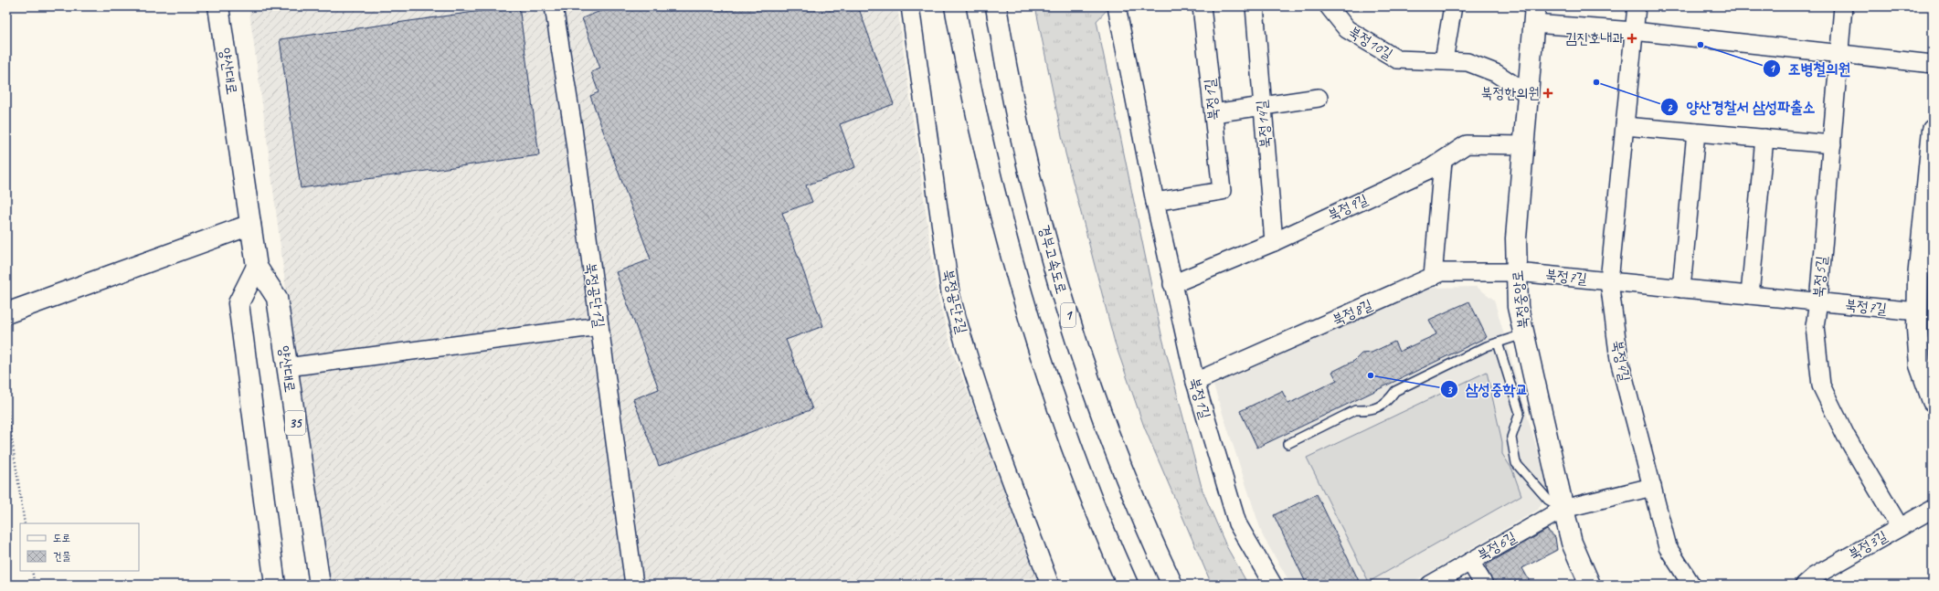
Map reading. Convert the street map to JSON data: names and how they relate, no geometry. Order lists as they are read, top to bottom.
{
  "streets": {
    "main road": [
      "양산대로",
      "경부고속도로",
      "북정중앙로",
      "1",
      "35"
    ],
    "street": [
      "북정10길",
      "북정1길",
      "북정14길",
      "북정9길",
      "북정7길",
      "북정5길",
      "북정공단1길",
      "북정공단2길",
      "북정8길",
      "북정4길",
      "북정3길",
      "북정6길"
    ]
  },
  "crossings": [
    ["북정10길", "북정중앙로"],
    ["북정1길", "북정9길"],
    ["북정1길", "북정8길"],
    ["북정14길", "북정9길"],
    ["북정9길", "북정중앙로"],
    ["북정7길", "북정5길"],
    ["북정7길", "북정중앙로"],
    ["북정7길", "북정8길"],
    ["북정7길", "북정4길"],
    ["북정5길", "북정3길"],
    ["북정중앙로", "북정8길"],
    ["북정중앙로", "북정6길"],
    ["북정4길", "북정6길"]
  ],
  "places": {
    "health": ["김진호내과", "북정한의원"],
    "other": ["조병철의원", "양산경찰서 삼성파출소", "삼성중학교"]
  },
  "legend": ["도로", "건물"]
}
